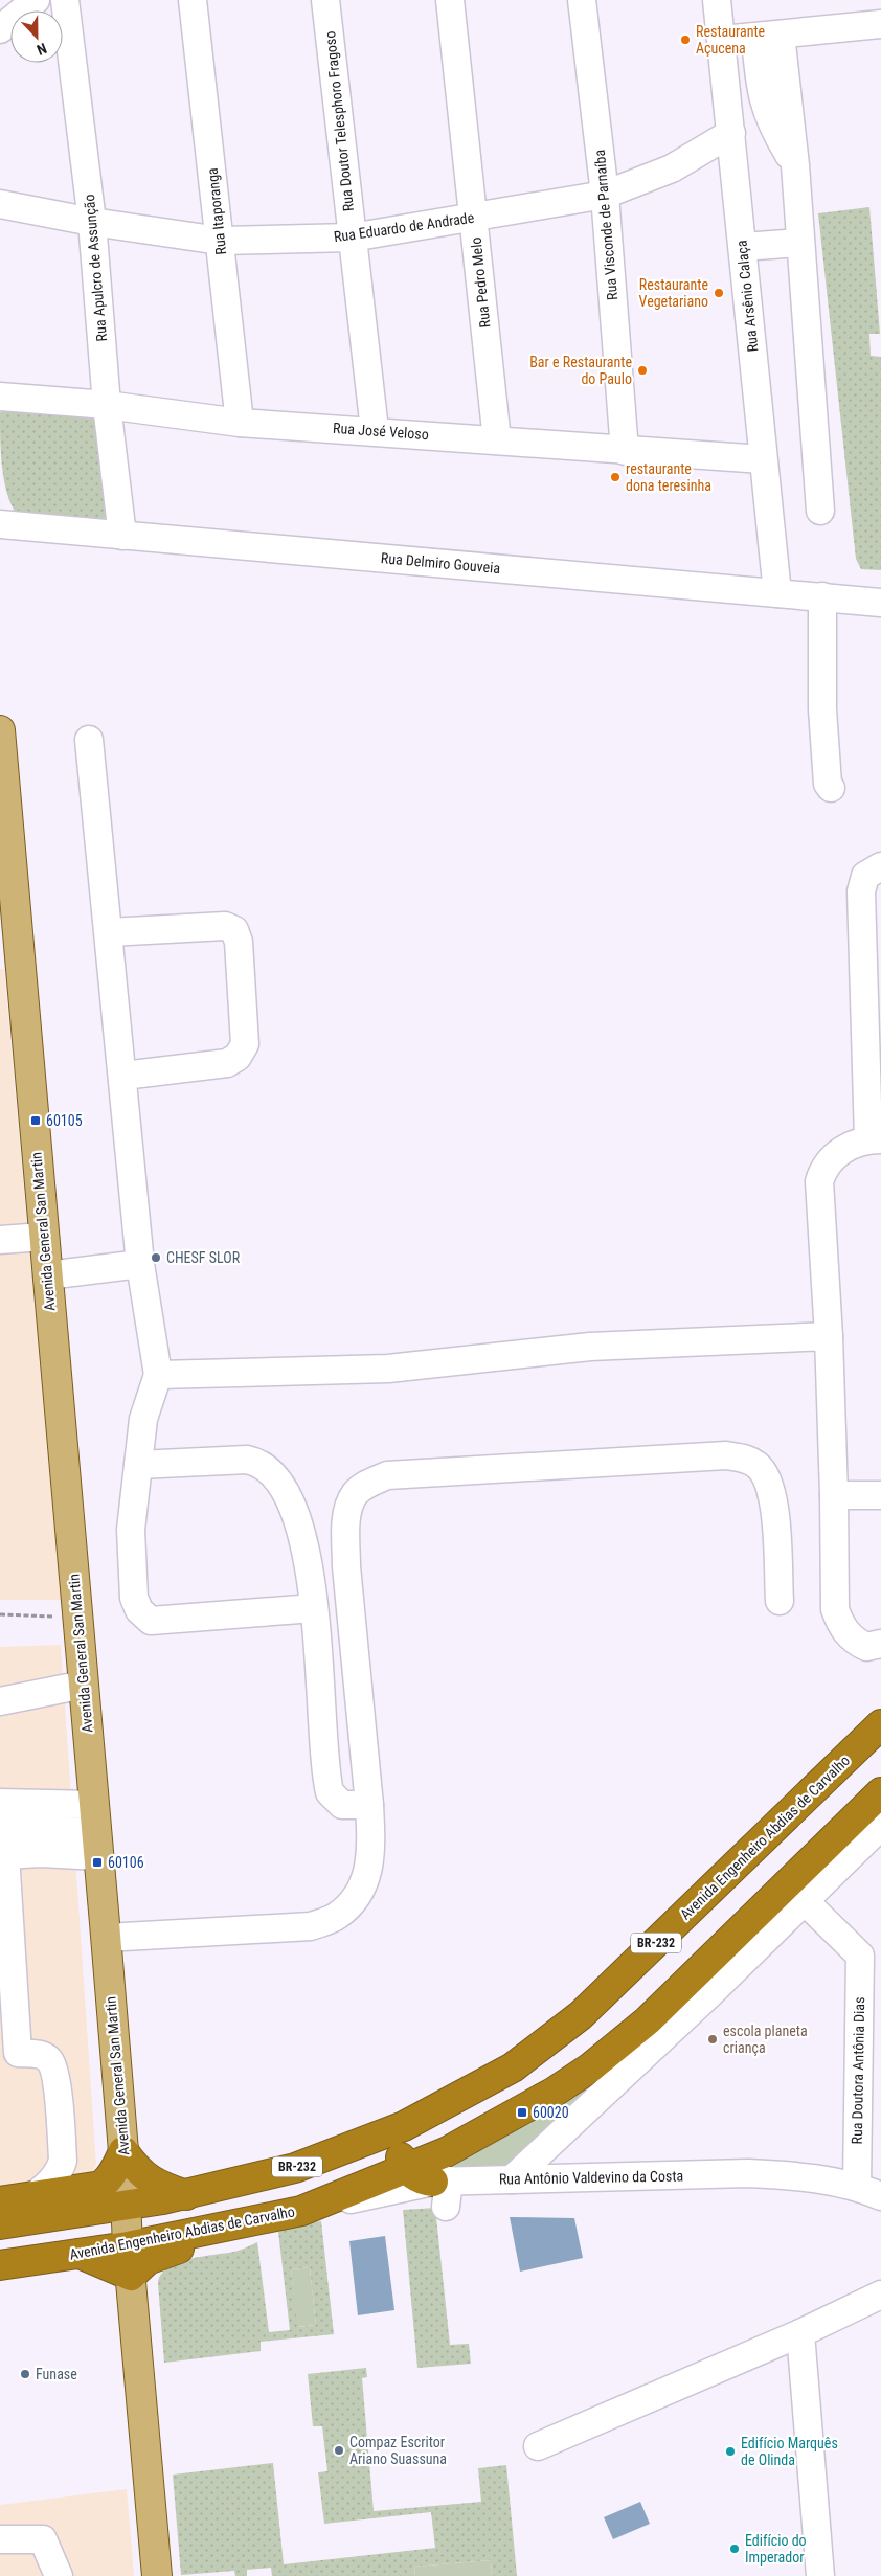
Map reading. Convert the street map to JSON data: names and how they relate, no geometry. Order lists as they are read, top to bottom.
{
  "streets": {
    "highway": ["Avenida Engenheiro Abdias de Carvalho", "BR-232"],
    "main road": ["Avenida General San Martin"],
    "street": [
      "Rua Doutor Telesphoro Fragoso",
      "Rua Itaporanga",
      "Rua Visconde de Parnaíba",
      "Rua Eduardo de Andrade",
      "Rua Apulcro de Assunção",
      "Rua Pedro Melo",
      "Rua Arsênio Calaça",
      "Rua José Veloso",
      "Rua Delmiro Gouveia",
      "Rua Doutora Antônia Dias",
      "Rua Antônio Valdevino da Costa"
    ]
  },
  "crossings": [
    ["Rua Doutor Telesphoro Fragoso", "Rua Eduardo de Andrade"],
    ["Rua Doutor Telesphoro Fragoso", "Rua José Veloso"],
    ["Rua Itaporanga", "Rua Eduardo de Andrade"],
    ["Rua Itaporanga", "Rua José Veloso"],
    ["Rua Visconde de Parnaíba", "Rua Eduardo de Andrade"],
    ["Rua Visconde de Parnaíba", "Rua José Veloso"],
    ["Rua Eduardo de Andrade", "Rua Apulcro de Assunção"],
    ["Rua Eduardo de Andrade", "Rua Pedro Melo"],
    ["Rua Eduardo de Andrade", "Rua Arsênio Calaça"],
    ["Rua Apulcro de Assunção", "Rua José Veloso"],
    ["Rua Apulcro de Assunção", "Rua Delmiro Gouveia"],
    ["Rua Pedro Melo", "Rua José Veloso"],
    ["Rua Arsênio Calaça", "Rua José Veloso"],
    ["Rua Arsênio Calaça", "Rua Delmiro Gouveia"],
    ["Avenida General San Martin", "Avenida Engenheiro Abdias de Carvalho"],
    ["Avenida Engenheiro Abdias de Carvalho", "Rua Antônio Valdevino da Costa"],
    ["Rua Doutora Antônia Dias", "Rua Antônio Valdevino da Costa"]
  ],
  "places": {
    "other": [
      "Restaurante Açucena",
      "Restaurante Vegetariano",
      "Bar e Restaurante do Paulo",
      "restaurante dona teresinha",
      "CHESF SLOR",
      "escola planeta criança",
      "Funase",
      "Compaz Escritor Ariano Suassuna",
      "Edifício Marquês de Olinda",
      "Edifício do Imperador"
    ],
    "transit": ["60105", "60106", "60020"]
  },
  "north": "bottom"
}
